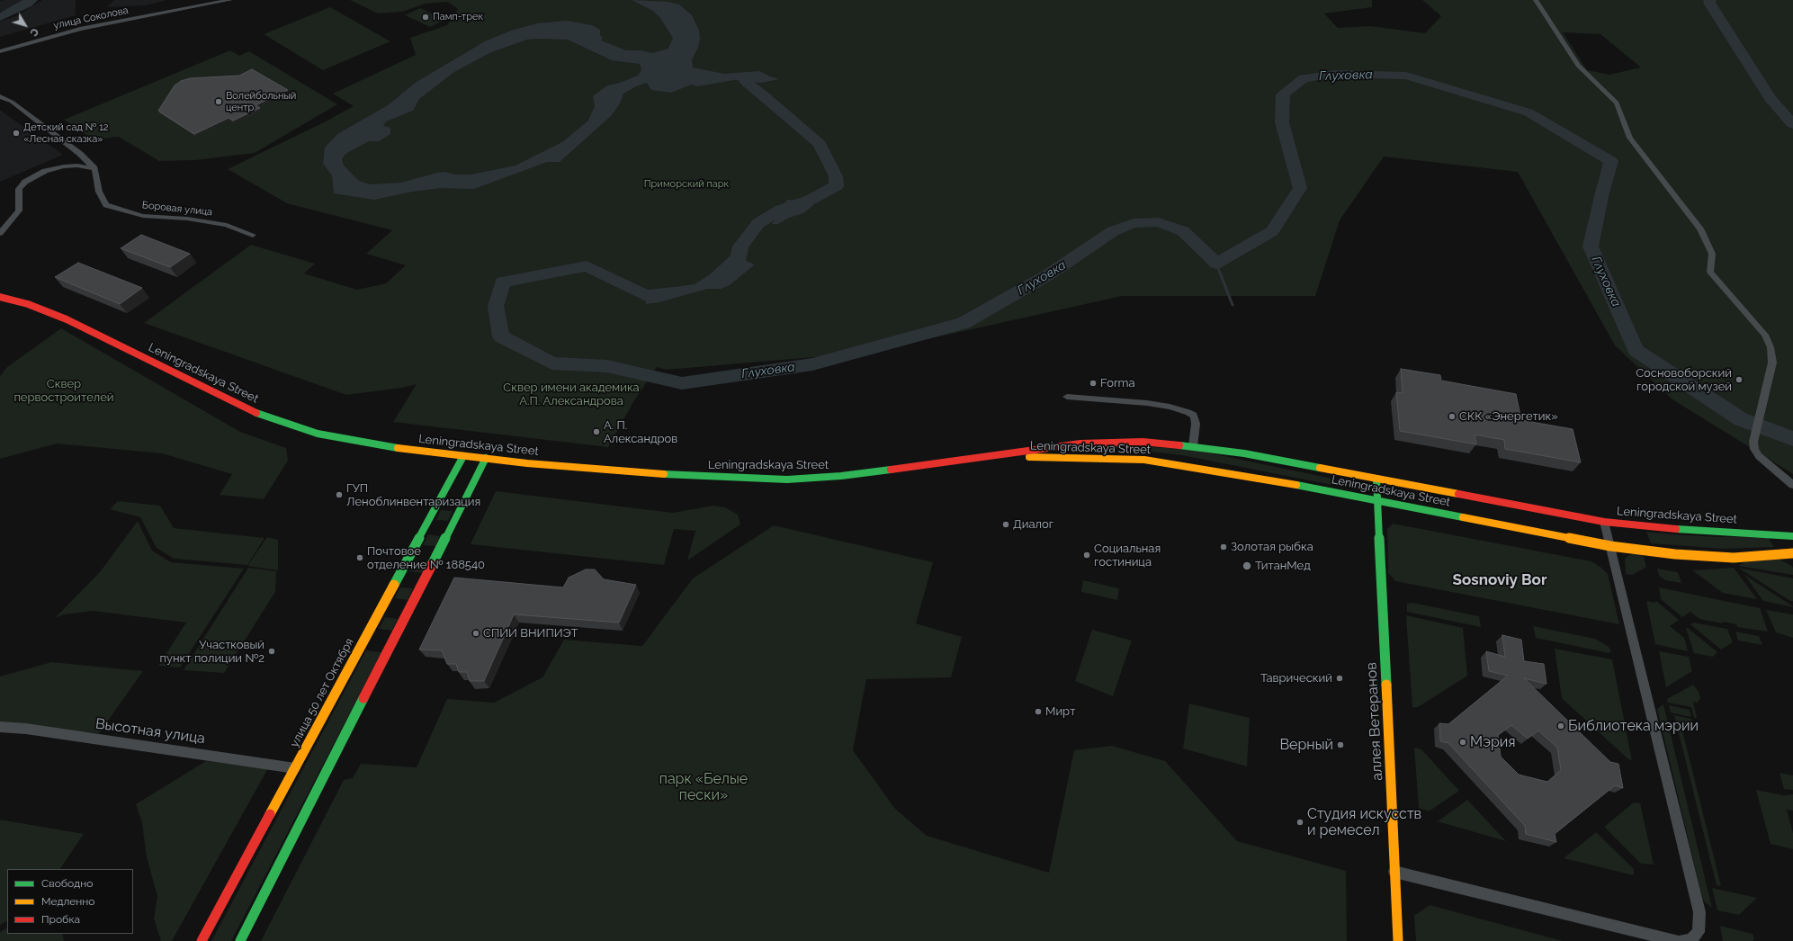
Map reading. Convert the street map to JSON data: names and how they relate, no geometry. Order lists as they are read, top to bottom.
{
  "streets": {
    "main road": ["Leningradskaya Street", "улица 50 лет Октября", "аллея Ветеранов"],
    "street": ["улица Соколова", "Боровая улица", "Высотная улица"]
  },
  "crossings": [
    ["Leningradskaya Street", "улица 50 лет Октября"],
    ["Leningradskaya Street", "аллея Ветеранов"],
    ["улица 50 лет Октября", "Высотная улица"]
  ],
  "districts": ["Sosnoviy Bor"],
  "water": ["Глуховка"],
  "parks": [
    "Приморский парк",
    "Сквер первостроителей",
    "Сквер имени академика А.П. Александрова",
    "парк «Белые пески»"
  ],
  "places": [
    "Памп-трек",
    "Волейбольный центр",
    "Детский сад № 12 «Лесная сказка»",
    "Сосновоборский городской музей",
    "Forma",
    "СКК «Энергетик»",
    "А. П. Александров",
    "ГУП Леноблинвентаризация",
    "Диалог",
    "Золотая рыбка",
    "Социальная гостиница",
    "Почтовое отделение № 188540",
    "ТитанМед",
    "СПИИ ВНИПИЭТ",
    "Участковый пункт полиции №2",
    "Таврический",
    "Мирт",
    "Библиотека мэрии",
    "Мэрия",
    "Верный",
    "Студия искусств и ремесел"
  ],
  "legend": ["Свободно", "Медленно", "Пробка"],
  "north": "bottom right"
}
